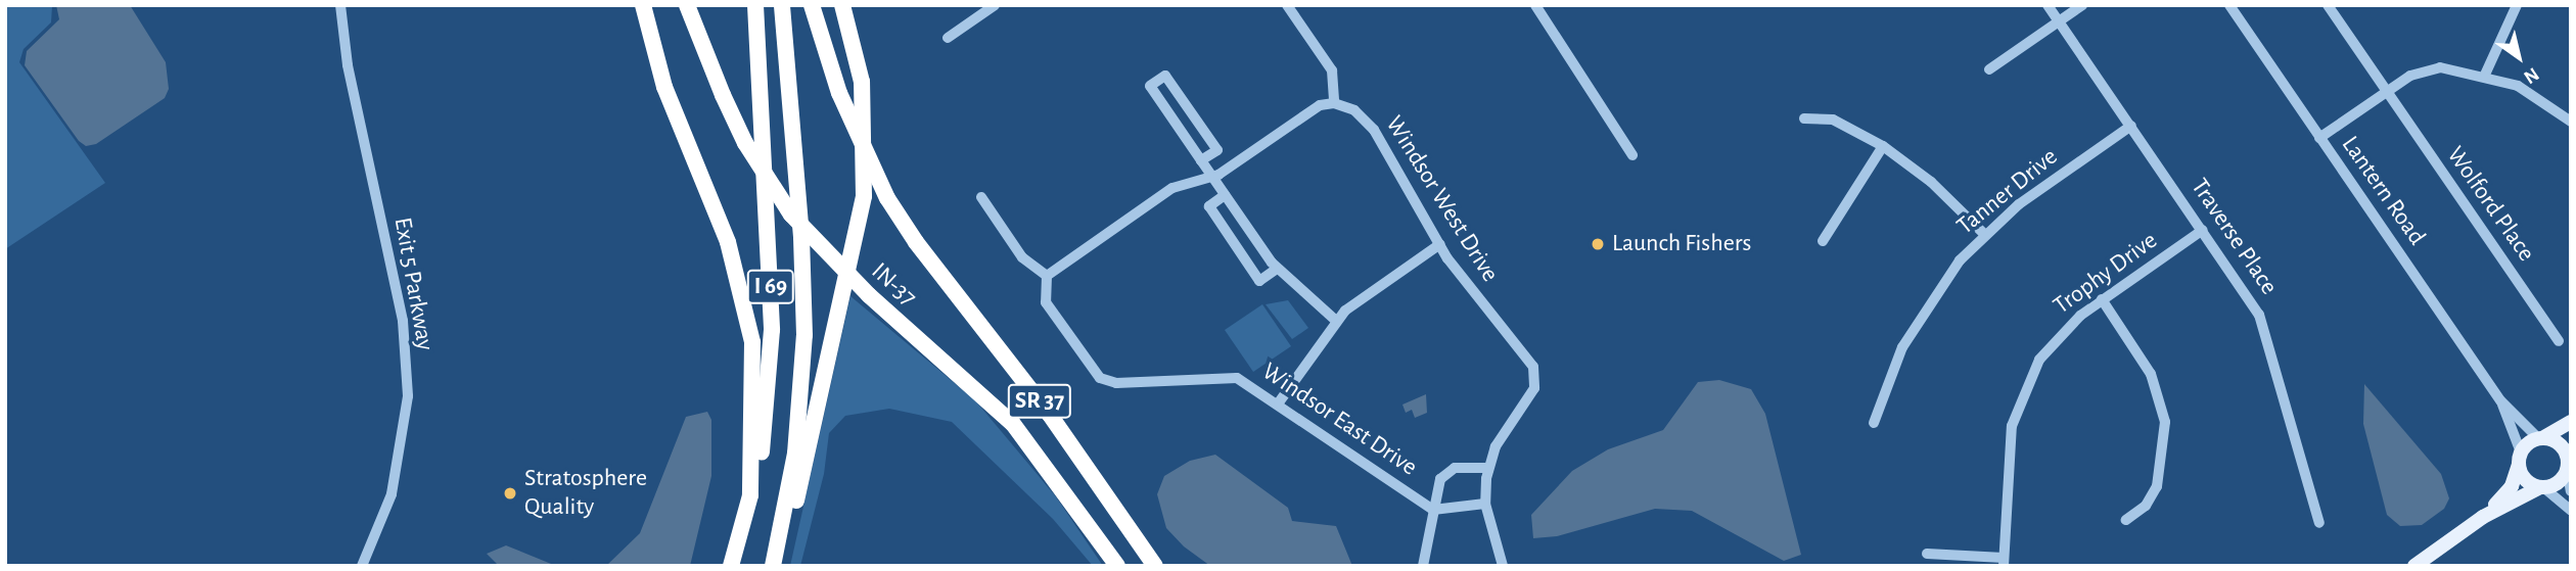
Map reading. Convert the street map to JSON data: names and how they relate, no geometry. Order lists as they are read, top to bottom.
{
  "streets": {
    "highway": ["IN-37", "I 69", "SR 37"],
    "street": [
      "Lantern Road",
      "Tanner Drive",
      "Windsor West Drive",
      "Wolford Place",
      "Traverse Place",
      "Trophy Drive",
      "Exit 5 Parkway",
      "Windsor East Drive"
    ]
  },
  "crossings": [
    ["Tanner Drive", "Traverse Place"],
    ["Windsor West Drive", "Windsor East Drive"],
    ["Traverse Place", "Trophy Drive"]
  ],
  "places": ["Launch Fishers", "Stratosphere Quality"],
  "north": "bottom right"
}
